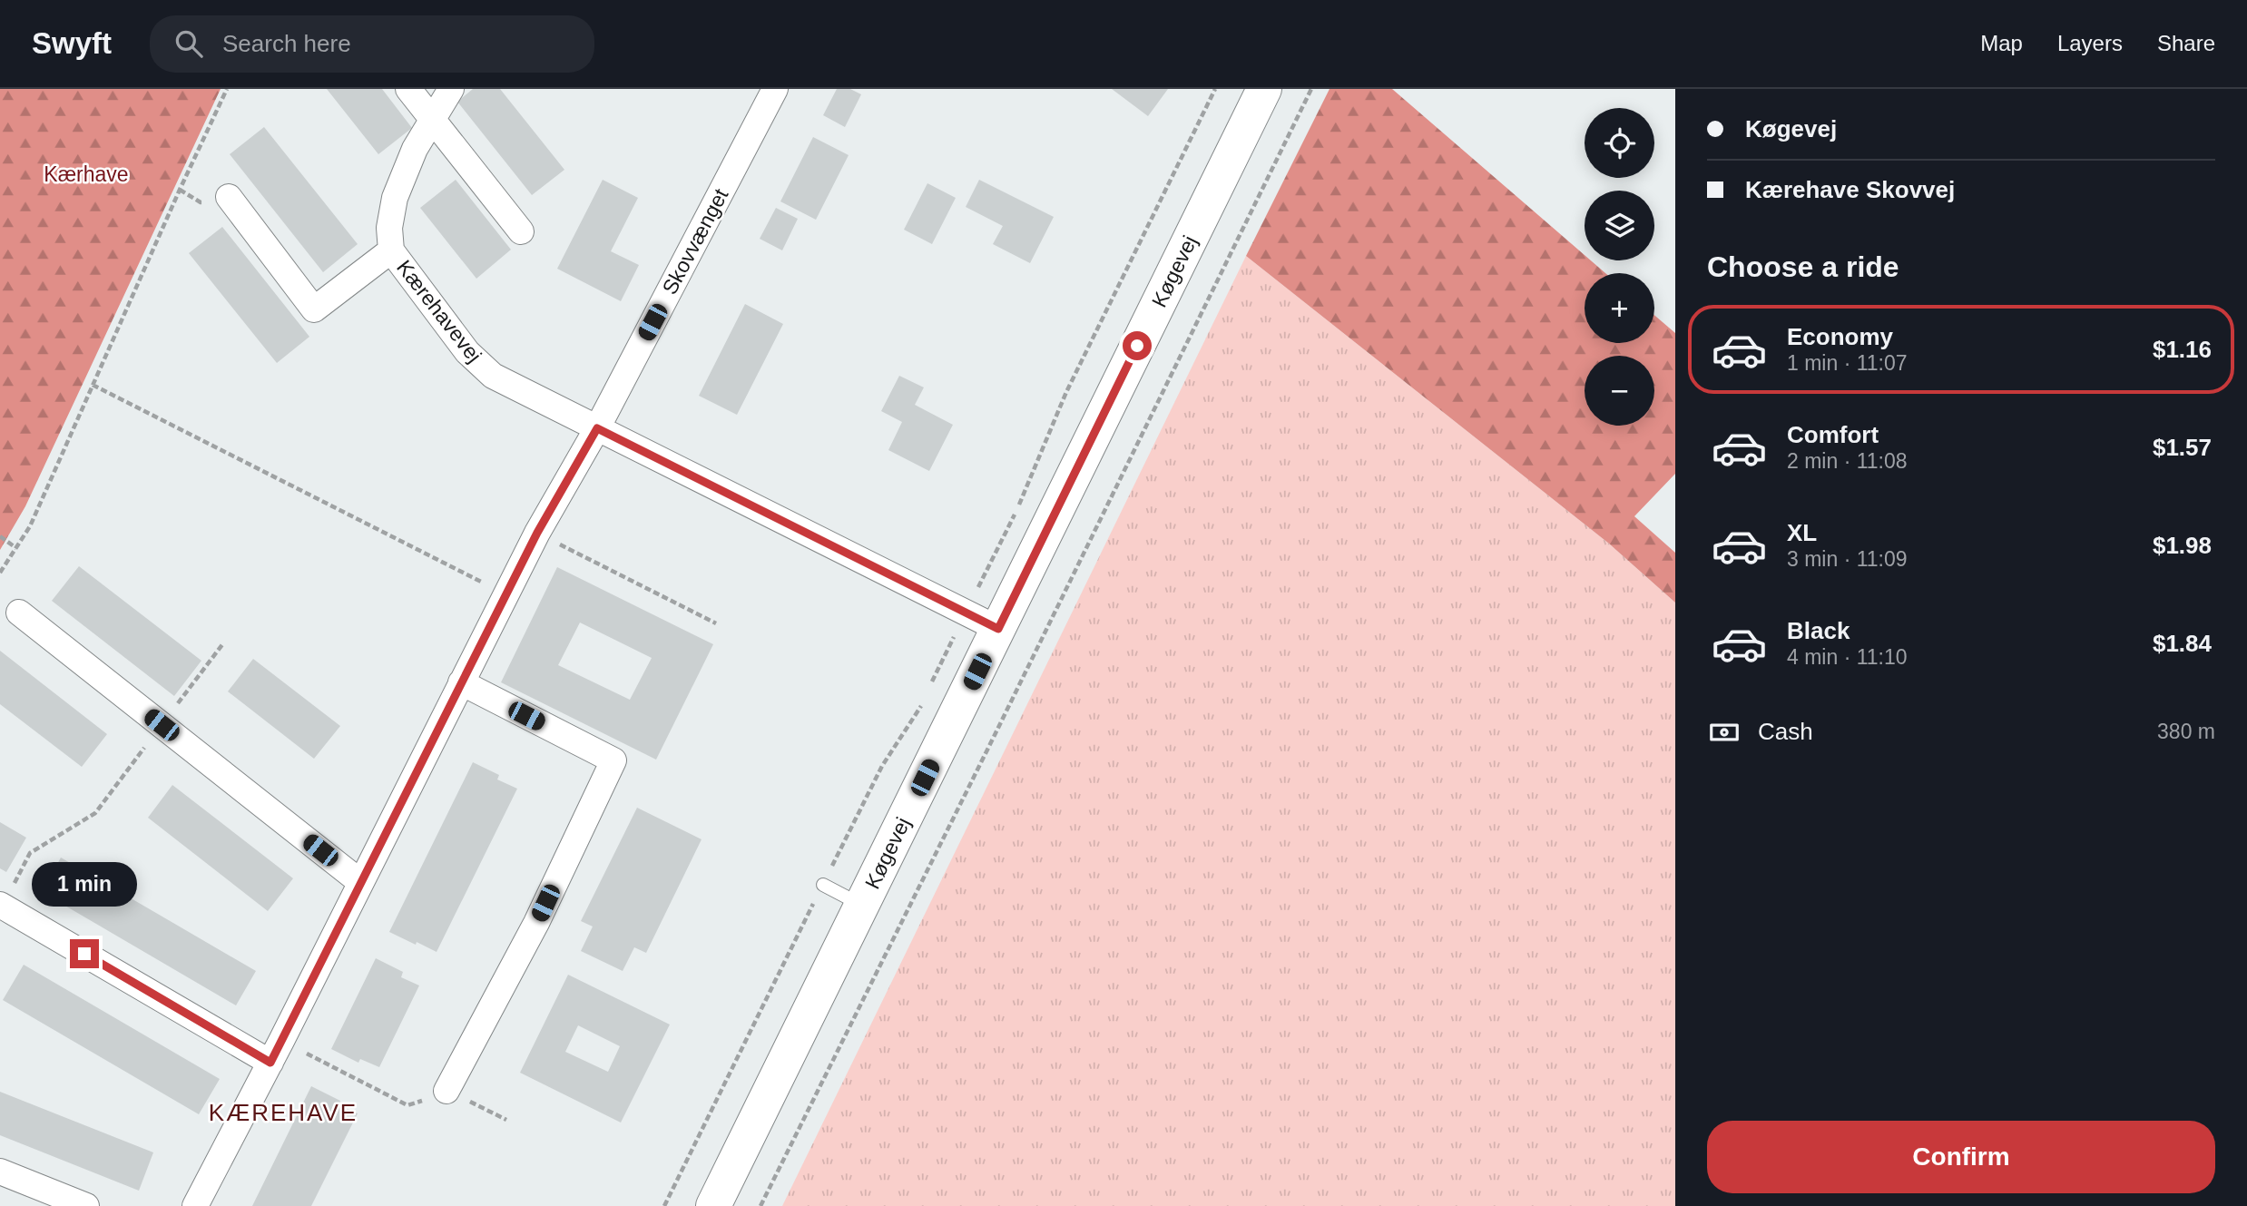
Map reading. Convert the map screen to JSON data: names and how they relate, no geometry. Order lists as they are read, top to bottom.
{
  "streets": {
    "main road": ["Køgevej"],
    "street": ["Skovvænget", "Kærehavevej"]
  },
  "crossings": [
    ["Skovvænget", "Kærehavevej"],
    ["Køgevej", "Kærehavevej"]
  ],
  "districts": ["KÆREHAVE"],
  "parks": ["Kærhave"],
  "page": {
    "header": "Swyft",
    "search": "Search here",
    "nav": ["Map", "Layers", "Share"],
    "banner": ["Køgevej", "Kærehave Skovvej"],
    "map_buttons": ["+", "−"],
    "heading": "Choose a ride",
    "list": [
      {
        "name": "Economy",
        "note": "1 min · 11:07",
        "value": "$1.16"
      },
      {
        "name": "Comfort",
        "note": "2 min · 11:08",
        "value": "$1.57"
      },
      {
        "name": "XL",
        "note": "3 min · 11:09",
        "value": "$1.98"
      },
      {
        "name": "Black",
        "note": "4 min · 11:10",
        "value": "$1.84"
      }
    ],
    "pay": ["Cash", "380 m"],
    "bubble": "1 min",
    "buttons": "Confirm"
  }
}
